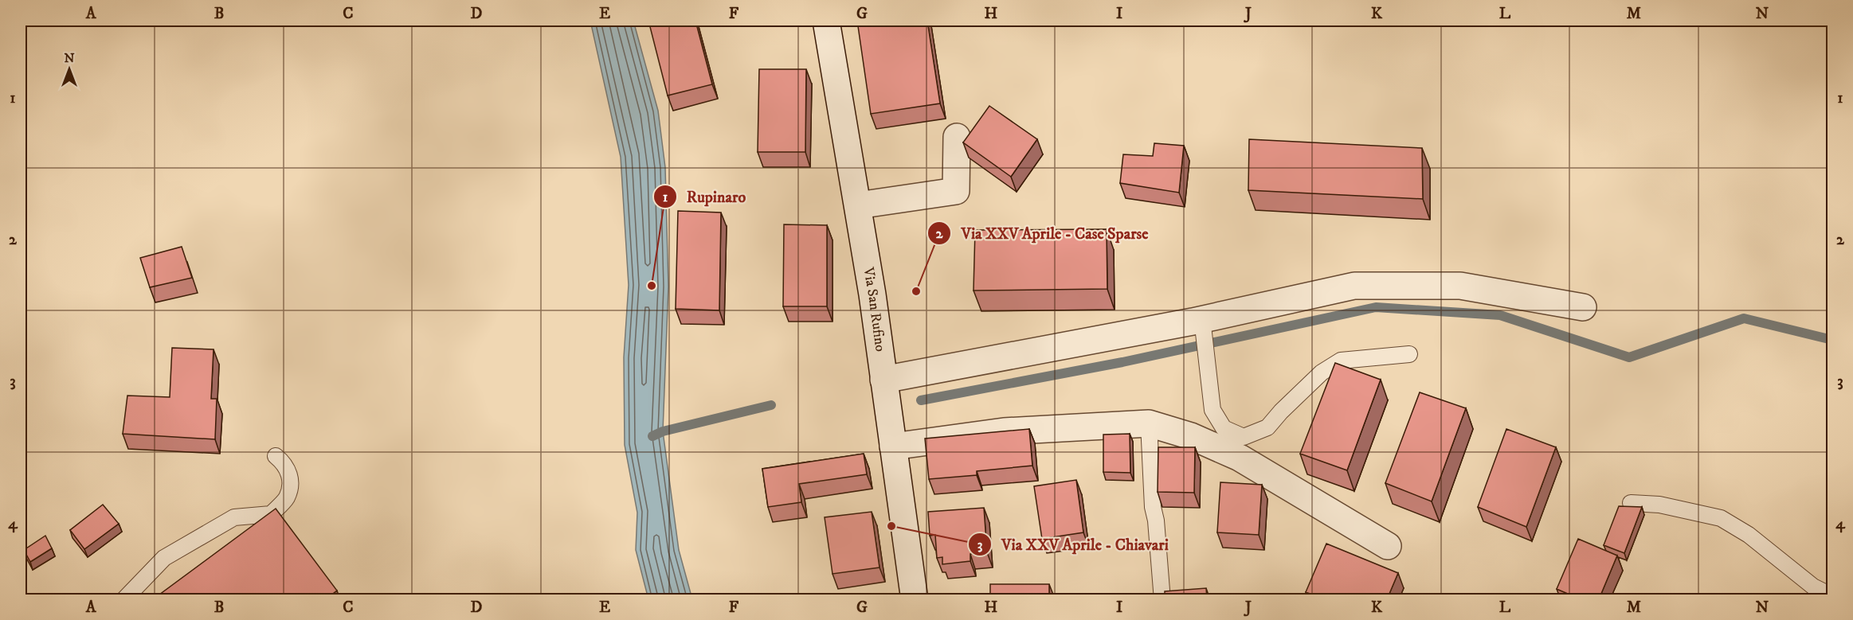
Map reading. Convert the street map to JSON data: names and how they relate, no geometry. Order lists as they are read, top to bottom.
{
  "streets": {
    "street": ["Via San Rufino"]
  },
  "places": ["Rupinaro", "Via XXV Aprile - Case Sparse", "Via XXV Aprile - Chiavari"],
  "north": "top",
  "grid": {
    "columns": [
      "A",
      "B",
      "C",
      "D",
      "E",
      "F",
      "G",
      "H",
      "I",
      "J",
      "K",
      "L",
      "M",
      "N"
    ],
    "rows": [
      "1",
      "2",
      "3",
      "4"
    ]
  }
}
